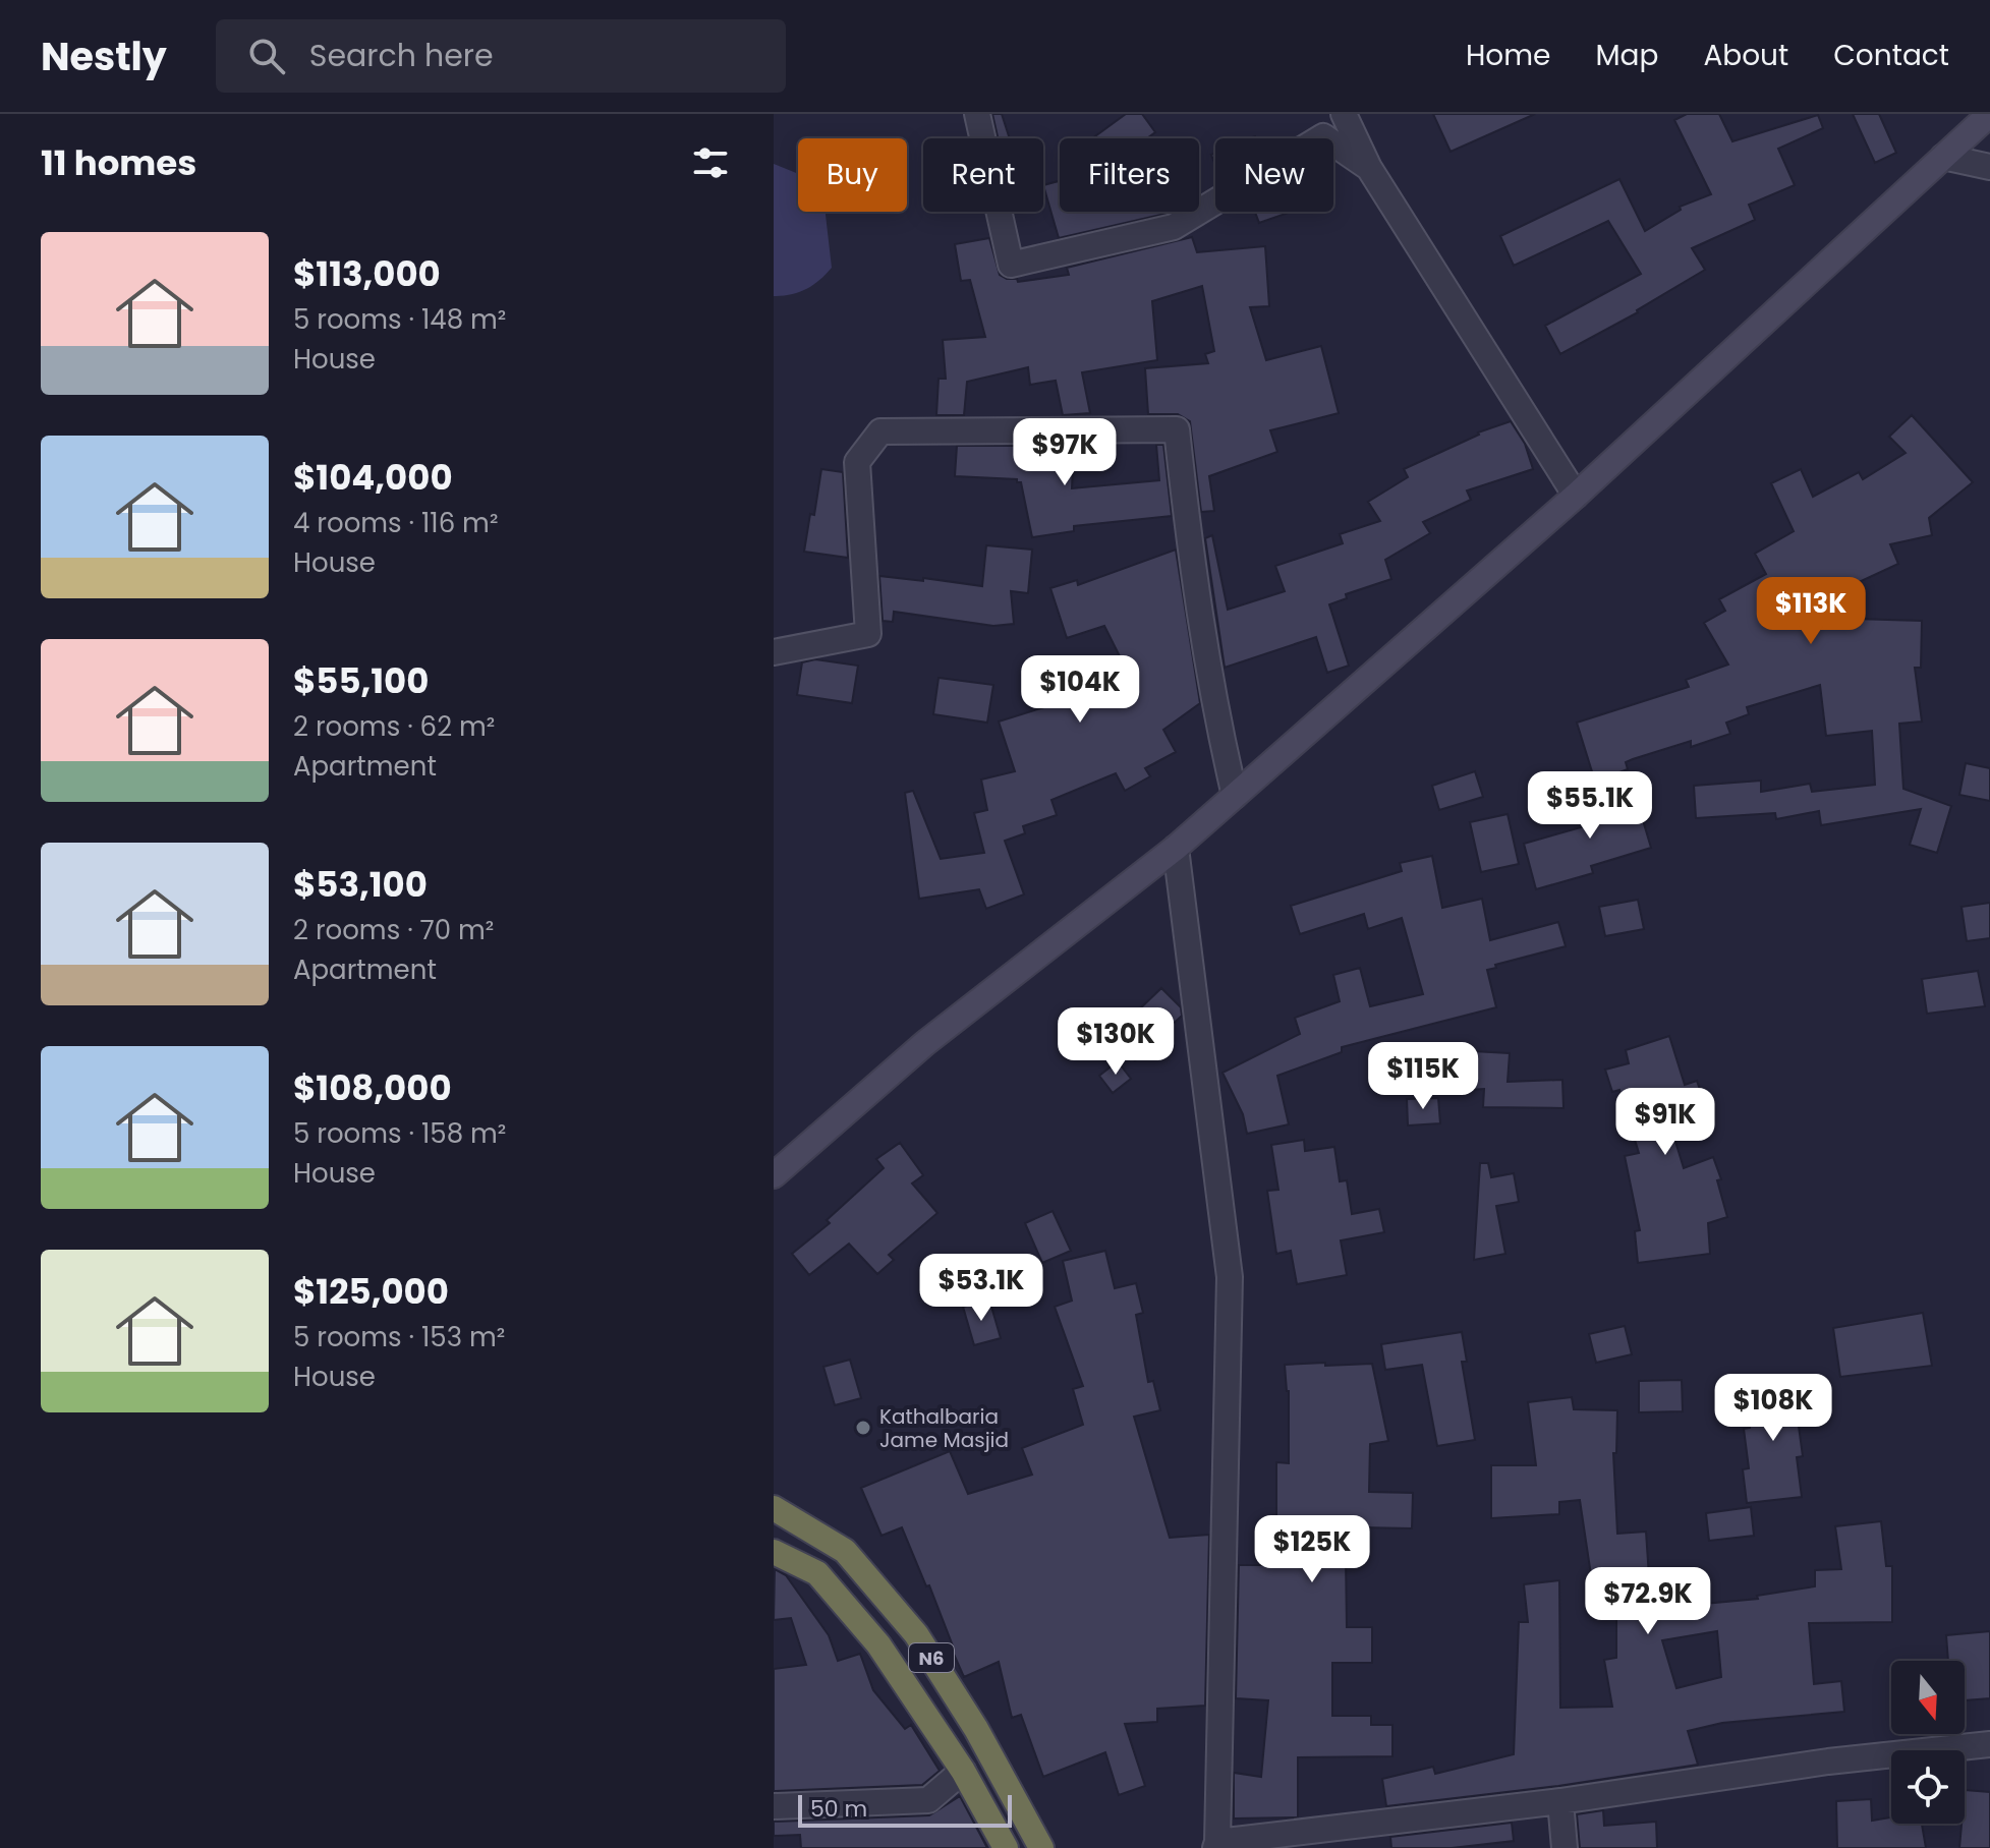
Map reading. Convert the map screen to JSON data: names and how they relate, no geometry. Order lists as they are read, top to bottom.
{
  "streets": {
    "highway": ["N6"]
  },
  "places": ["Kathalbaria Jame Masjid"],
  "scale_bar": "50 m",
  "north": "bottom",
  "page": {
    "header": "Nestly",
    "search": "Search here",
    "nav": [
      "Home",
      "Map",
      "About",
      "Contact"
    ],
    "heading": "11 homes",
    "chip": [
      "Buy",
      "Rent",
      "Filters",
      "New"
    ],
    "list": [
      {
        "name": "$113,000",
        "note": "5 rooms · 148 m² · House"
      },
      {
        "name": "$104,000",
        "note": "4 rooms · 116 m² · House"
      },
      {
        "name": "$55,100",
        "note": "2 rooms · 62 m² · Apartment"
      },
      {
        "name": "$53,100",
        "note": "2 rooms · 70 m² · Apartment"
      },
      {
        "name": "$108,000",
        "note": "5 rooms · 158 m² · House"
      },
      {
        "name": "$125,000",
        "note": "5 rooms · 153 m² · House"
      }
    ],
    "price": [
      "$97K",
      "$113K",
      "$104K",
      "$55.1K",
      "$130K",
      "$115K",
      "$91K",
      "$53.1K",
      "$108K",
      "$125K",
      "$72.9K"
    ],
    "scale": "50 m"
  }
}
